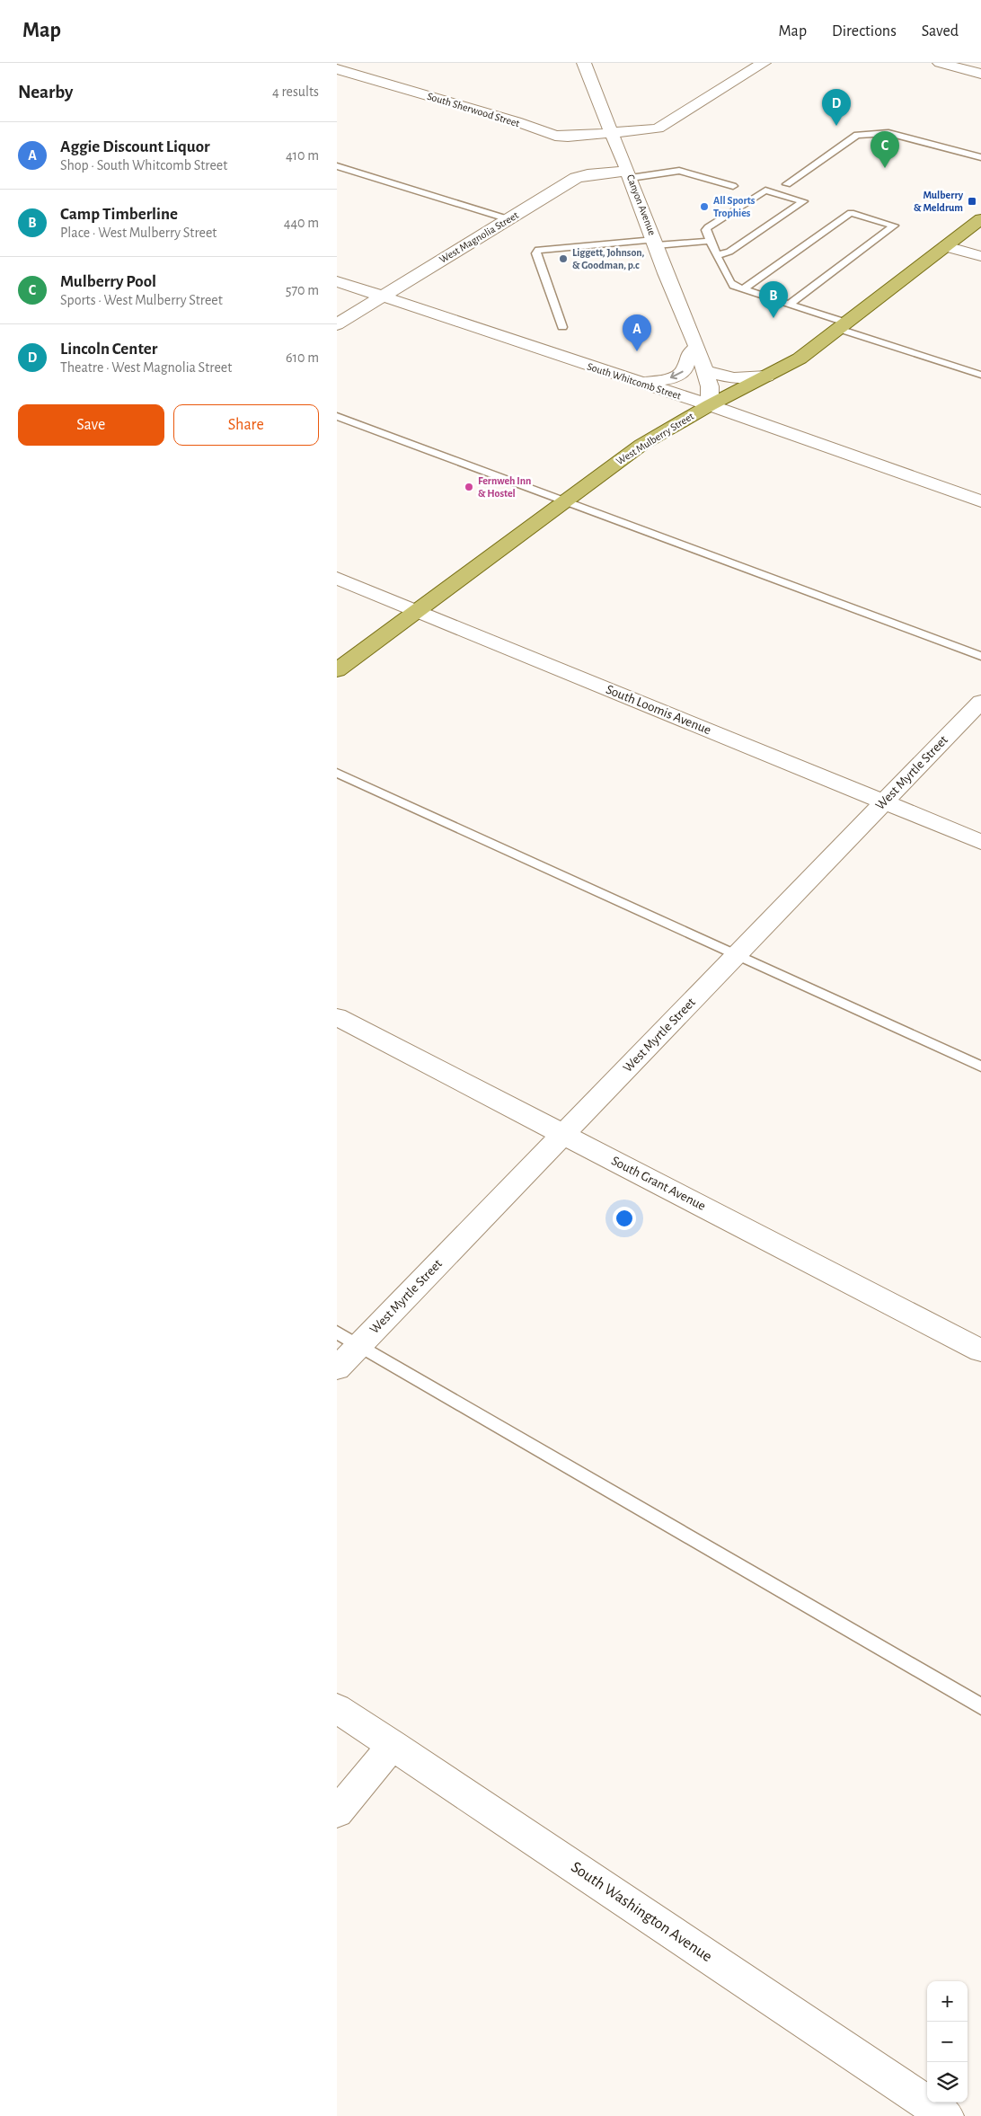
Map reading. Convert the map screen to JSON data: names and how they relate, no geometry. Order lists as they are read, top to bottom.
{
  "streets": {
    "main road": ["West Mulberry Street"],
    "street": [
      "South Sherwood Street",
      "Canyon Avenue",
      "West Magnolia Street",
      "South Whitcomb Street",
      "South Loomis Avenue",
      "West Myrtle Street",
      "South Grant Avenue",
      "South Washington Avenue"
    ]
  },
  "crossings": [
    ["South Sherwood Street", "Canyon Avenue"],
    ["Canyon Avenue", "West Magnolia Street"],
    ["Canyon Avenue", "South Whitcomb Street"],
    ["Canyon Avenue", "West Mulberry Street"],
    ["West Magnolia Street", "South Whitcomb Street"],
    ["South Whitcomb Street", "West Mulberry Street"],
    ["West Mulberry Street", "South Loomis Avenue"],
    ["South Loomis Avenue", "West Myrtle Street"],
    ["West Myrtle Street", "South Grant Avenue"]
  ],
  "places": {
    "transit": ["Mulberry & Meldrum"],
    "other": ["All Sports Trophies", "Liggett, Johnson, & Goodman, p.c", "Fernweh Inn & Hostel"]
  },
  "page": {
    "header": "Map",
    "nav": ["Map", "Directions", "Saved"],
    "heading": ["Nearby", "4 results"],
    "pins": [
      "D",
      "C",
      "B",
      "A"
    ],
    "list": [
      {
        "mark": "A",
        "name": "Aggie Discount Liquor",
        "note": "Shop · South Whitcomb Street",
        "value": "410 m"
      },
      {
        "mark": "B",
        "name": "Camp Timberline",
        "note": "Place · West Mulberry Street",
        "value": "440 m"
      },
      {
        "mark": "C",
        "name": "Mulberry Pool",
        "note": "Sports · West Mulberry Street",
        "value": "570 m"
      },
      {
        "mark": "D",
        "name": "Lincoln Center",
        "note": "Theatre · West Magnolia Street",
        "value": "610 m"
      }
    ],
    "buttons": ["Save", "Share"],
    "map_buttons": ["+", "−"]
  }
}
